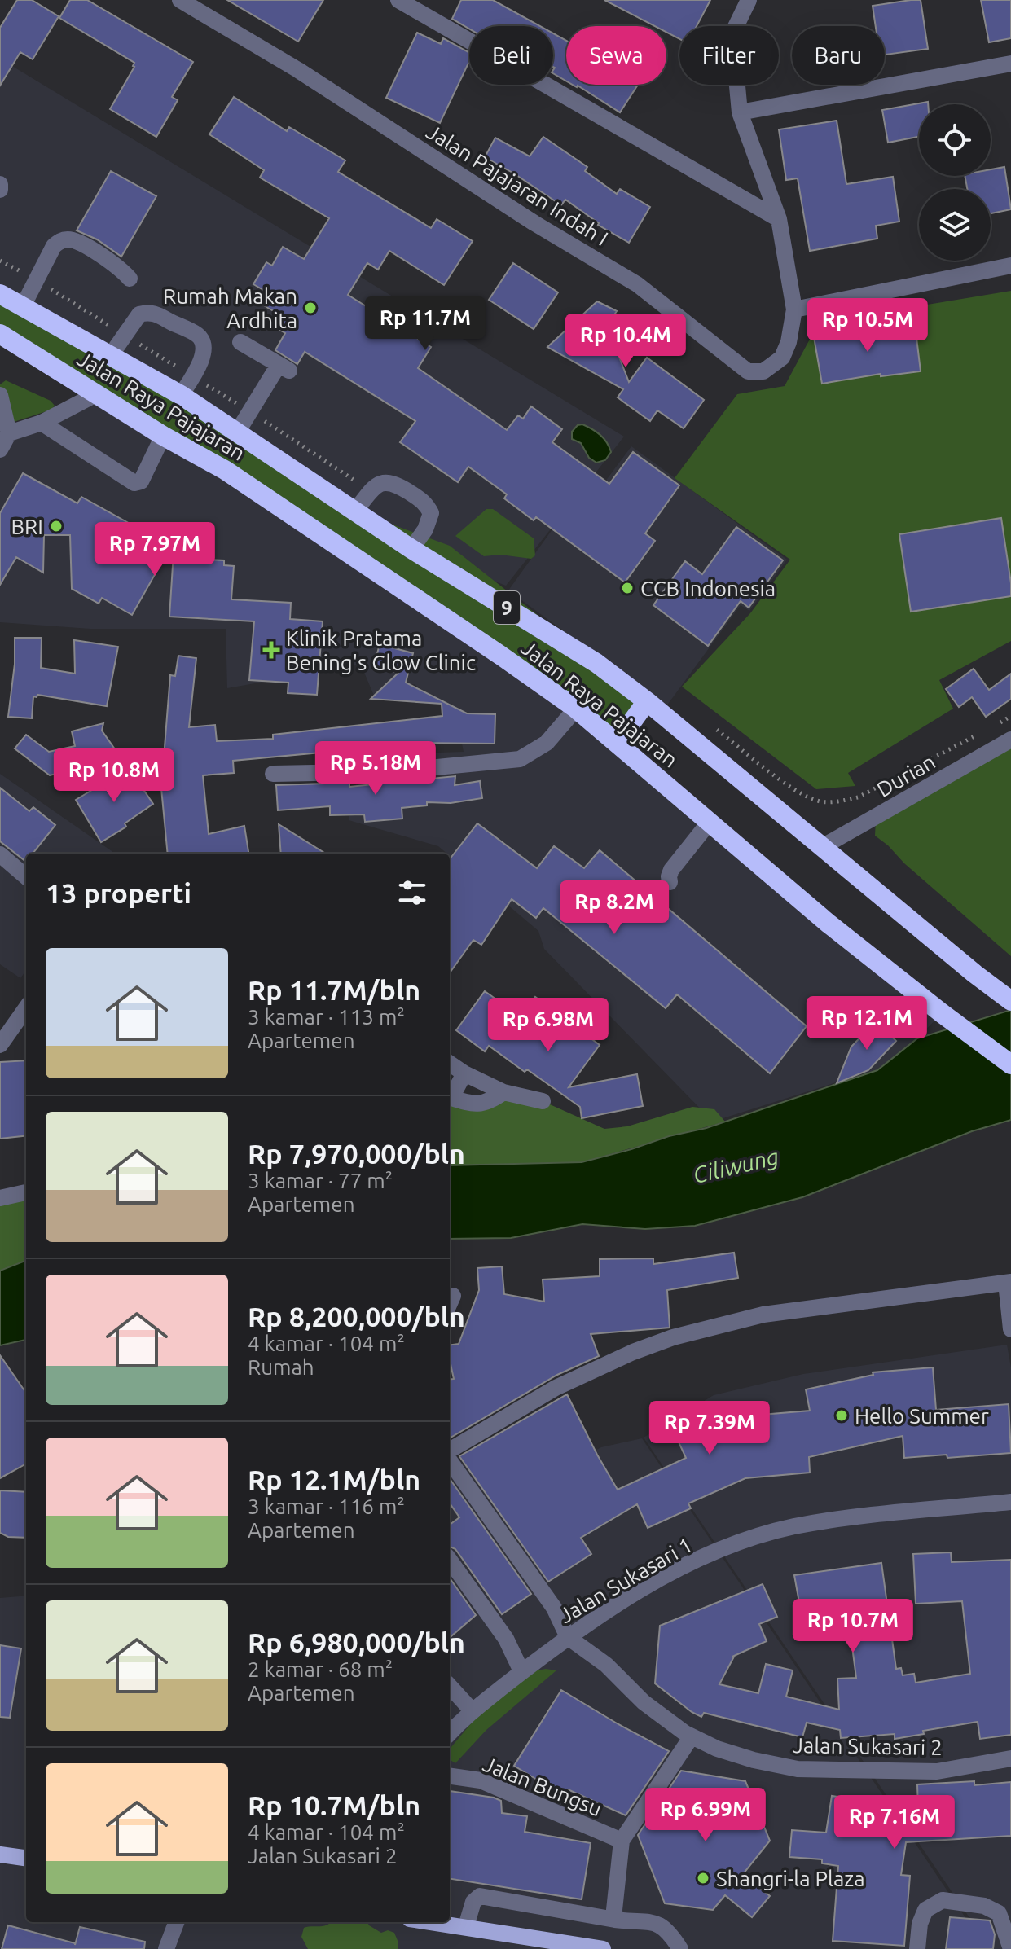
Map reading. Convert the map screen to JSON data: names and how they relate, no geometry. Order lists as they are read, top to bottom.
{
  "streets": {
    "highway": ["Jalan Raya Pajajaran", "9"],
    "street": [
      "Jalan Pajajaran Indah I",
      "Durian",
      "Jalan Sukasari 1",
      "Jalan Sukasari 2",
      "Jalan Bungsu"
    ]
  },
  "crossings": [
    ["Jalan Raya Pajajaran", "Durian"],
    ["Jalan Sukasari 1", "Jalan Sukasari 2"]
  ],
  "water": ["Ciliwung"],
  "places": {
    "other": [
      "Rumah Makan Ardhita",
      "BRI",
      "CCB Indonesia",
      "Hello Summer",
      "Shangri-la Plaza"
    ],
    "health": ["Klinik Pratama Bening's Glow Clinic"]
  },
  "page": {
    "chip": [
      "Beli",
      "Sewa",
      "Filter",
      "Baru"
    ],
    "price": [
      "Rp 11.7M",
      "Rp 10.5M",
      "Rp 10.4M",
      "Rp 7.97M",
      "Rp 5.18M",
      "Rp 10.8M",
      "Rp 8.2M",
      "Rp 12.1M",
      "Rp 6.98M",
      "Rp 7.39M",
      "Rp 10.7M",
      "Rp 6.99M",
      "Rp 7.16M"
    ],
    "heading": "13 properti",
    "list": [
      {
        "name": "Rp 11.7M/bln",
        "note": "3 kamar · 113 m² · Apartemen"
      },
      {
        "name": "Rp 7,970,000/bln",
        "note": "3 kamar · 77 m² · Apartemen"
      },
      {
        "name": "Rp 8,200,000/bln",
        "note": "4 kamar · 104 m² · Rumah"
      },
      {
        "name": "Rp 12.1M/bln",
        "note": "3 kamar · 116 m² · Apartemen"
      },
      {
        "name": "Rp 6,980,000/bln",
        "note": "2 kamar · 68 m² · Apartemen"
      },
      {
        "name": "Rp 10.7M/bln",
        "note": "4 kamar · 104 m² · Jalan Sukasari 2"
      }
    ]
  }
}
